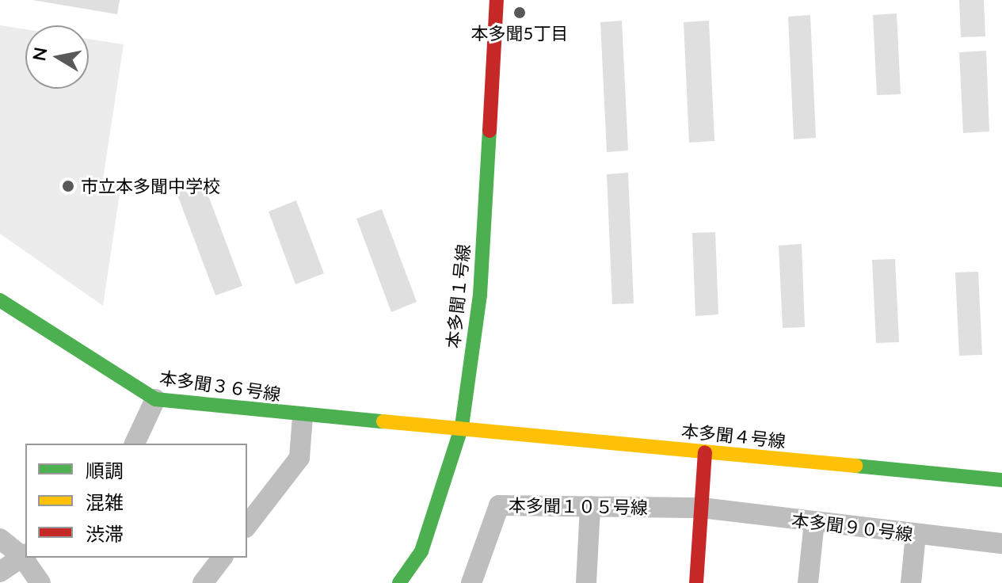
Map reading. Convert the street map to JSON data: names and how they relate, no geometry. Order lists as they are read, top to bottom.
{
  "streets": {
    "street": [
      "本多聞１号線",
      "本多聞３６号線",
      "本多聞４号線",
      "本多聞１０５号線",
      "本多聞９０号線"
    ]
  },
  "crossings": [
    ["本多聞１号線", "本多聞３６号線"],
    ["本多聞１号線", "本多聞４号線"],
    ["本多聞３６号線", "本多聞４号線"],
    ["本多聞１０５号線", "本多聞９０号線"]
  ],
  "places": ["本多聞5丁目", "市立本多聞中学校"],
  "legend": ["順調", "混雑", "渋滞"],
  "north": "left"
}
